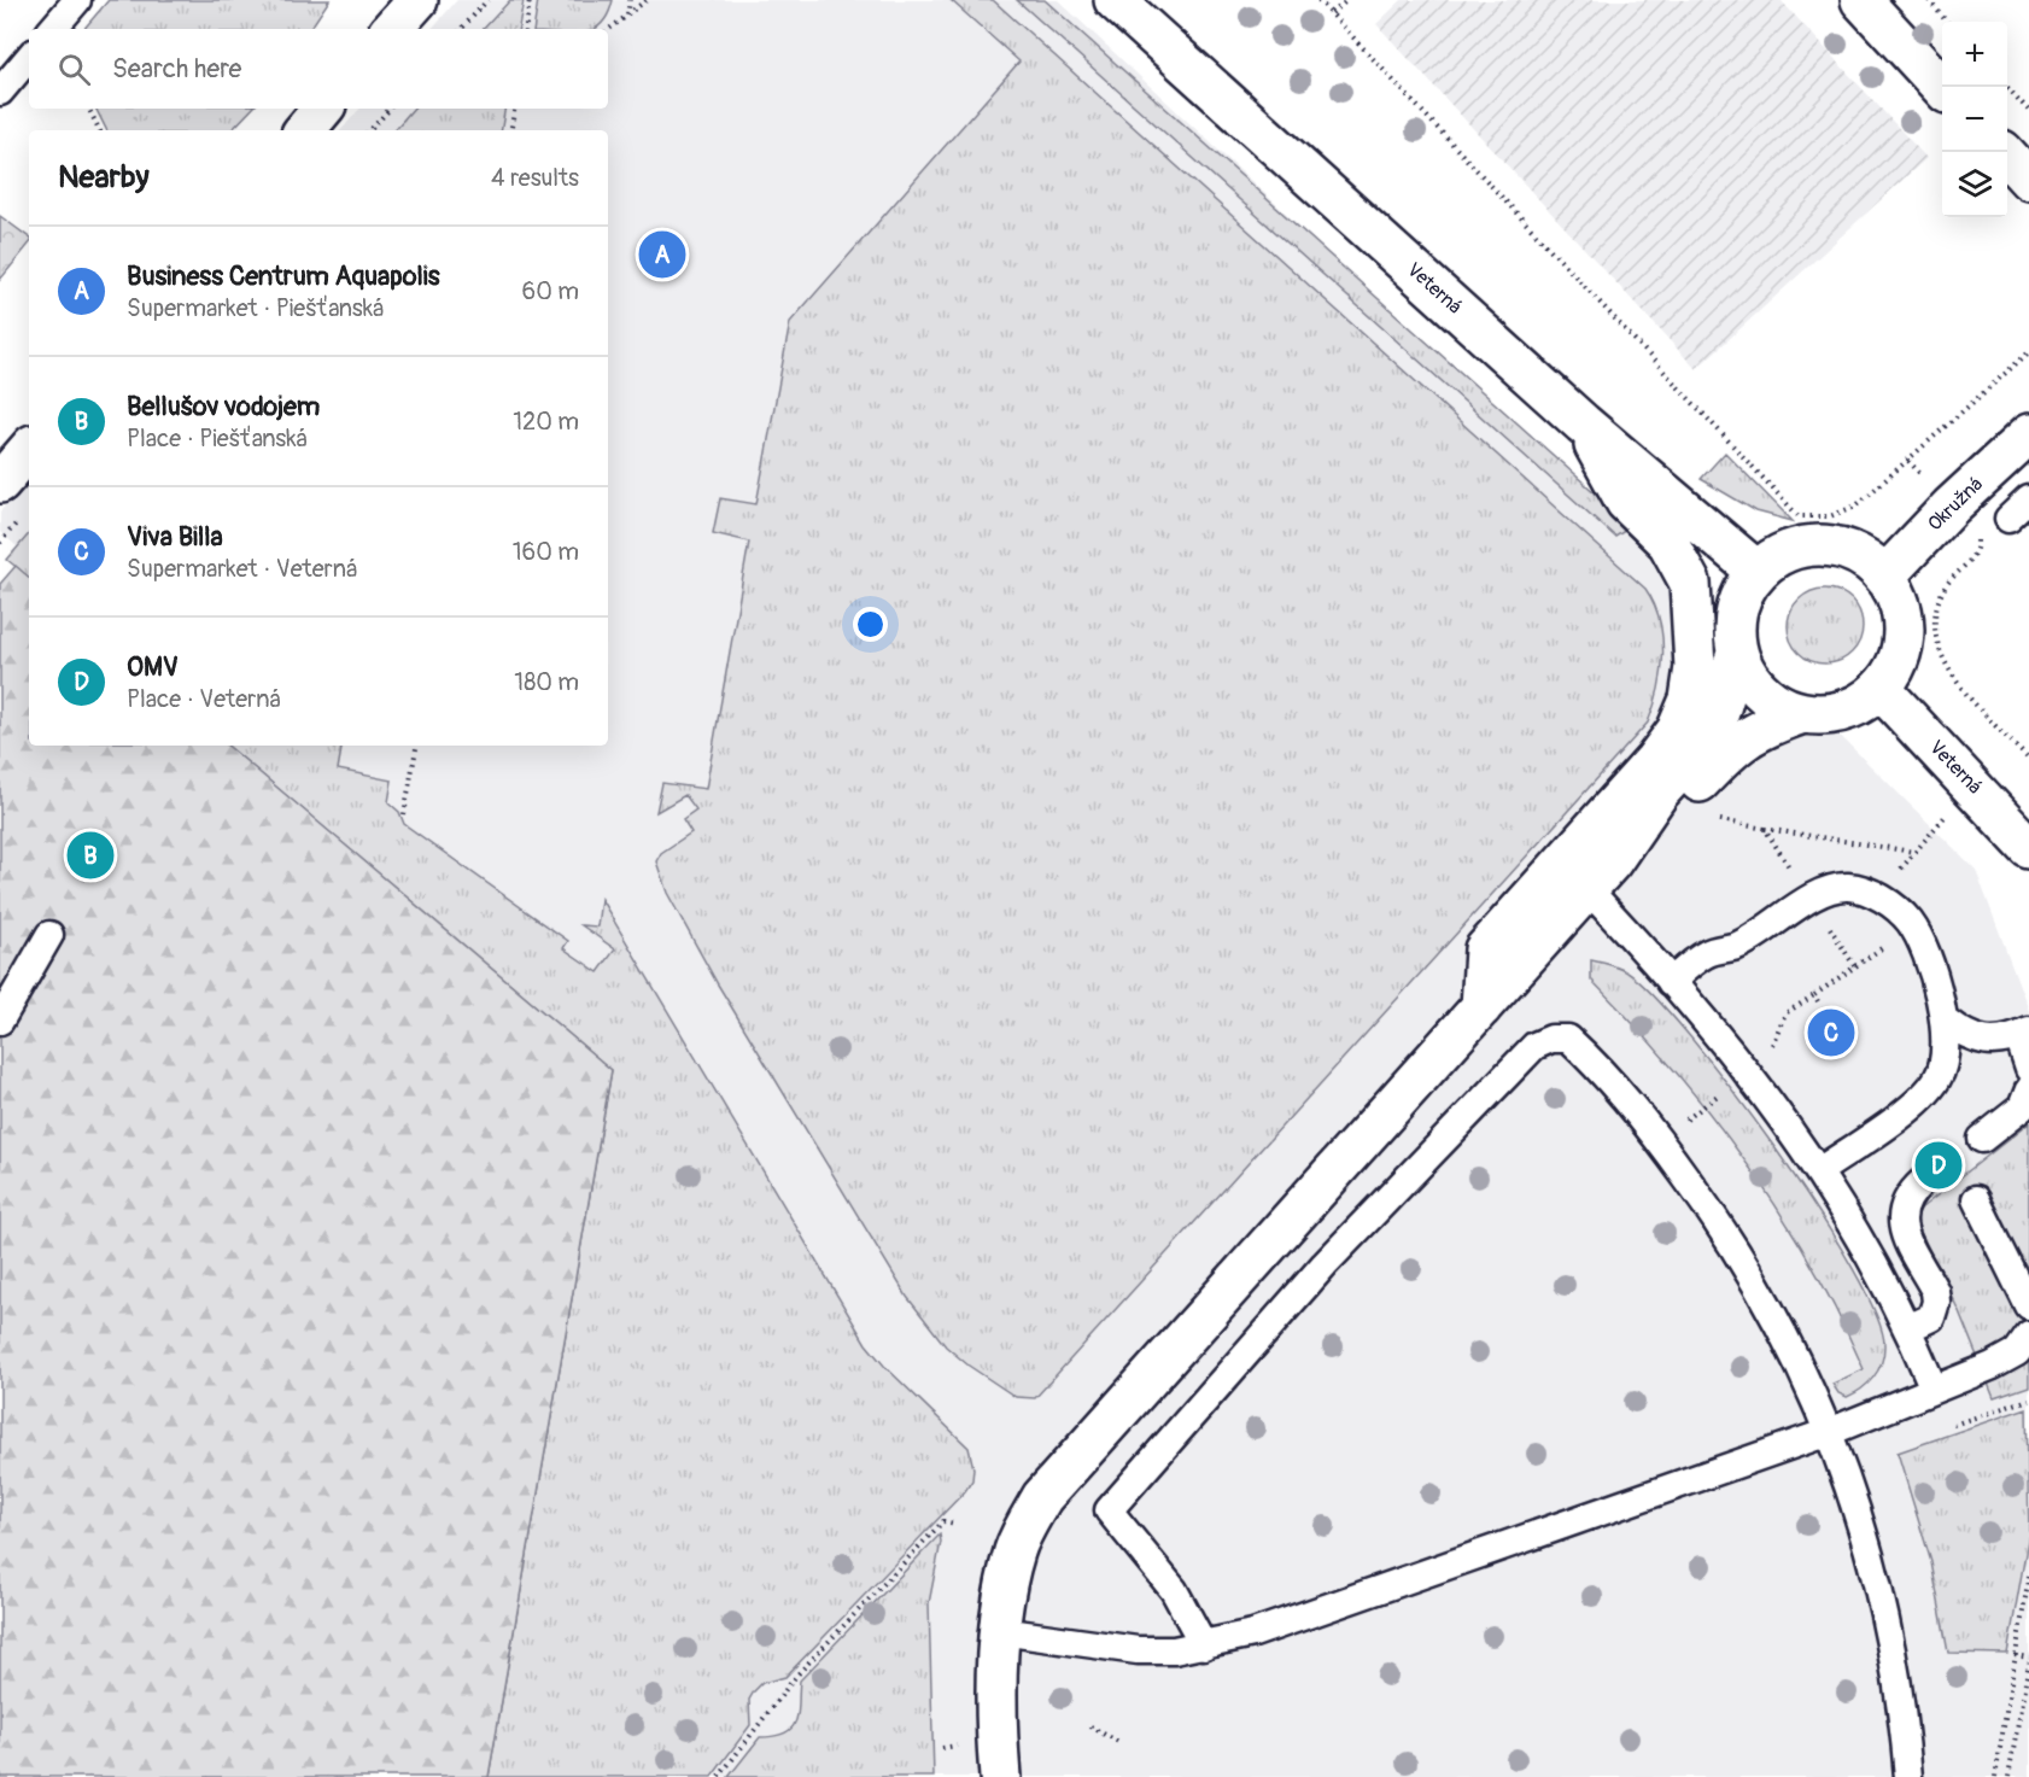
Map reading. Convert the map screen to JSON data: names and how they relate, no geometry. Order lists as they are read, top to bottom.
{
  "streets": {
    "street": ["Veterná", "Okružná"]
  },
  "crossings": [
    ["Veterná", "Okružná"]
  ],
  "page": {
    "map_buttons": ["+", "−"],
    "search": "Search here",
    "heading": ["Nearby", "4 results"],
    "list": [
      {
        "mark": "A",
        "name": "Business Centrum Aquapolis",
        "note": "Supermarket · Piešťanská",
        "value": "60 m"
      },
      {
        "mark": "B",
        "name": "Bellušov vodojem",
        "note": "Place · Piešťanská",
        "value": "120 m"
      },
      {
        "mark": "C",
        "name": "Viva Billa",
        "note": "Supermarket · Veterná",
        "value": "160 m"
      },
      {
        "mark": "D",
        "name": "OMV",
        "note": "Place · Veterná",
        "value": "180 m"
      }
    ],
    "pins": [
      "A",
      "B",
      "C",
      "D"
    ]
  }
}
